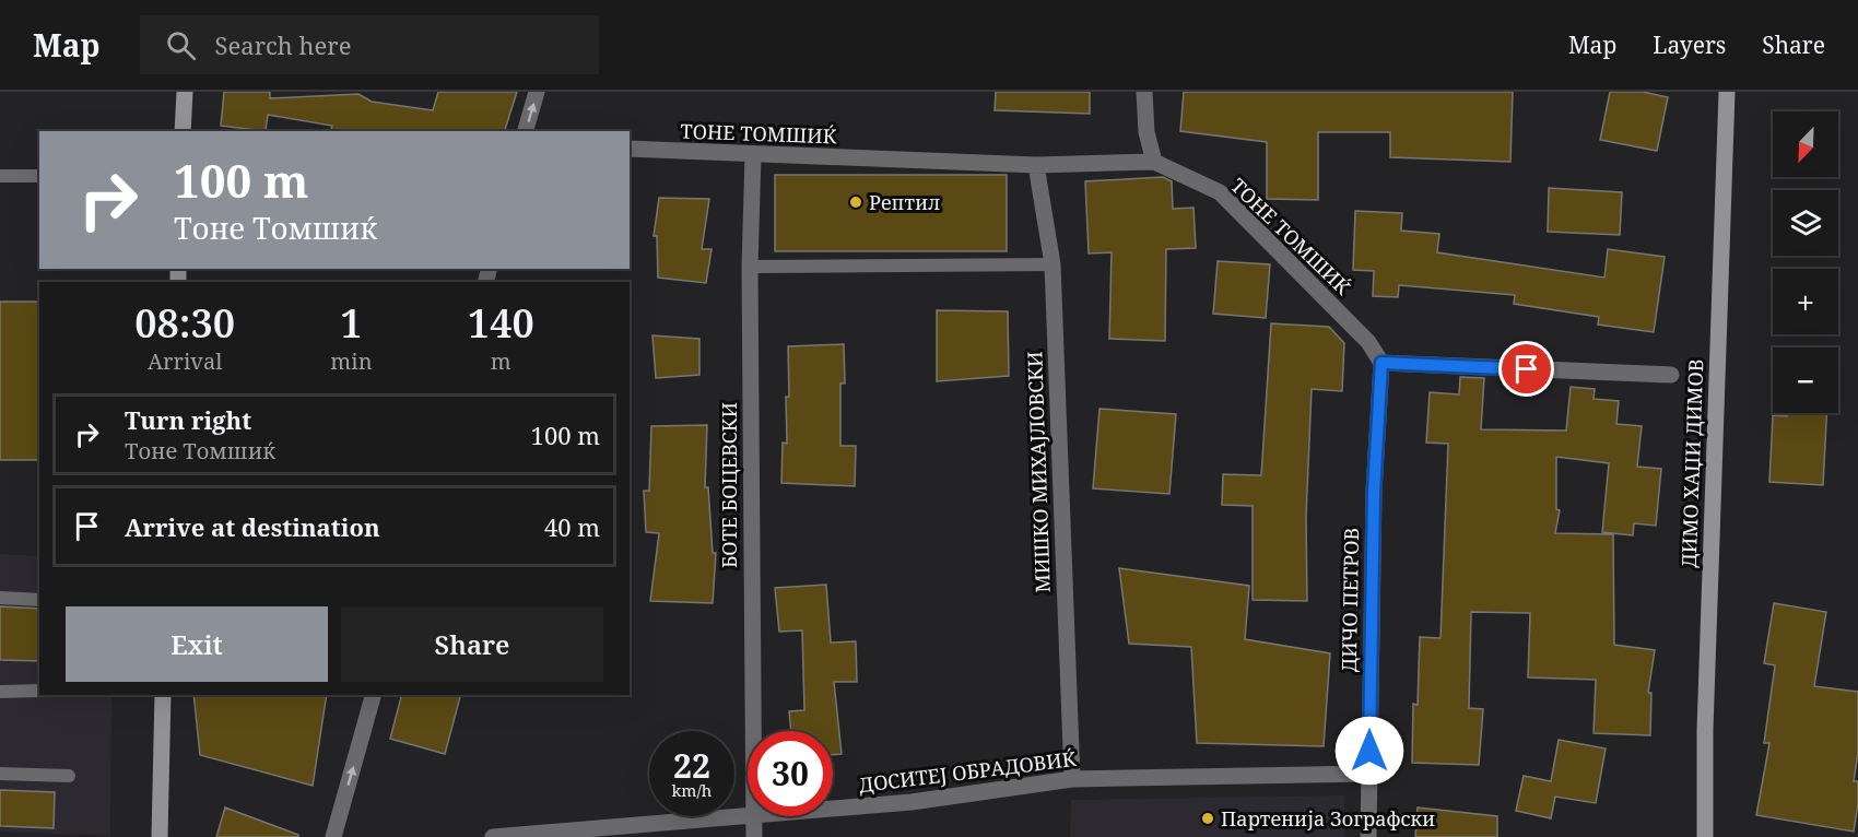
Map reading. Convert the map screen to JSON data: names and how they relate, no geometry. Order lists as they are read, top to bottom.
{
  "streets": {
    "street": [
      "ТОНЕ ТОМШИЌ",
      "ДИМО ХАЏИ ДИМОВ",
      "МИШКО МИХАЈЛОВСКИ",
      "БОТЕ БОЦЕВСКИ",
      "ДИЧО ПЕТРОВ",
      "ДОСИТЕЈ ОБРАДОВИЌ"
    ]
  },
  "crossings": [
    ["ТОНЕ ТОМШИЌ", "МИШКО МИХАЈЛОВСКИ"],
    ["ТОНЕ ТОМШИЌ", "БОТЕ БОЦЕВСКИ"],
    ["ТОНЕ ТОМШИЌ", "ДИЧО ПЕТРОВ"],
    ["МИШКО МИХАЈЛОВСКИ", "ДОСИТЕЈ ОБРАДОВИЌ"],
    ["БОТЕ БОЦЕВСКИ", "ДОСИТЕЈ ОБРАДОВИЌ"],
    ["ДИЧО ПЕТРОВ", "ДОСИТЕЈ ОБРАДОВИЌ"]
  ],
  "places": ["Рептил", "Партенија Зографски"],
  "north": "bottom left",
  "page": {
    "header": "Map",
    "search": "Search here",
    "nav": ["Map", "Layers", "Share"],
    "map_buttons": ["+", "−"],
    "turn": ["100 m", "Тоне Томшиќ"],
    "eta": [
      "08:30",
      "Arrival",
      "1",
      "min",
      "140",
      "m"
    ],
    "list": [
      {
        "name": "Turn right",
        "note": "Тоне Томшиќ",
        "value": "100 m"
      },
      {
        "name": "Arrive at destination",
        "value": "40 m"
      }
    ],
    "buttons": ["Exit", "Share"],
    "speed": "22 km/h",
    "limit": "30"
  }
}
